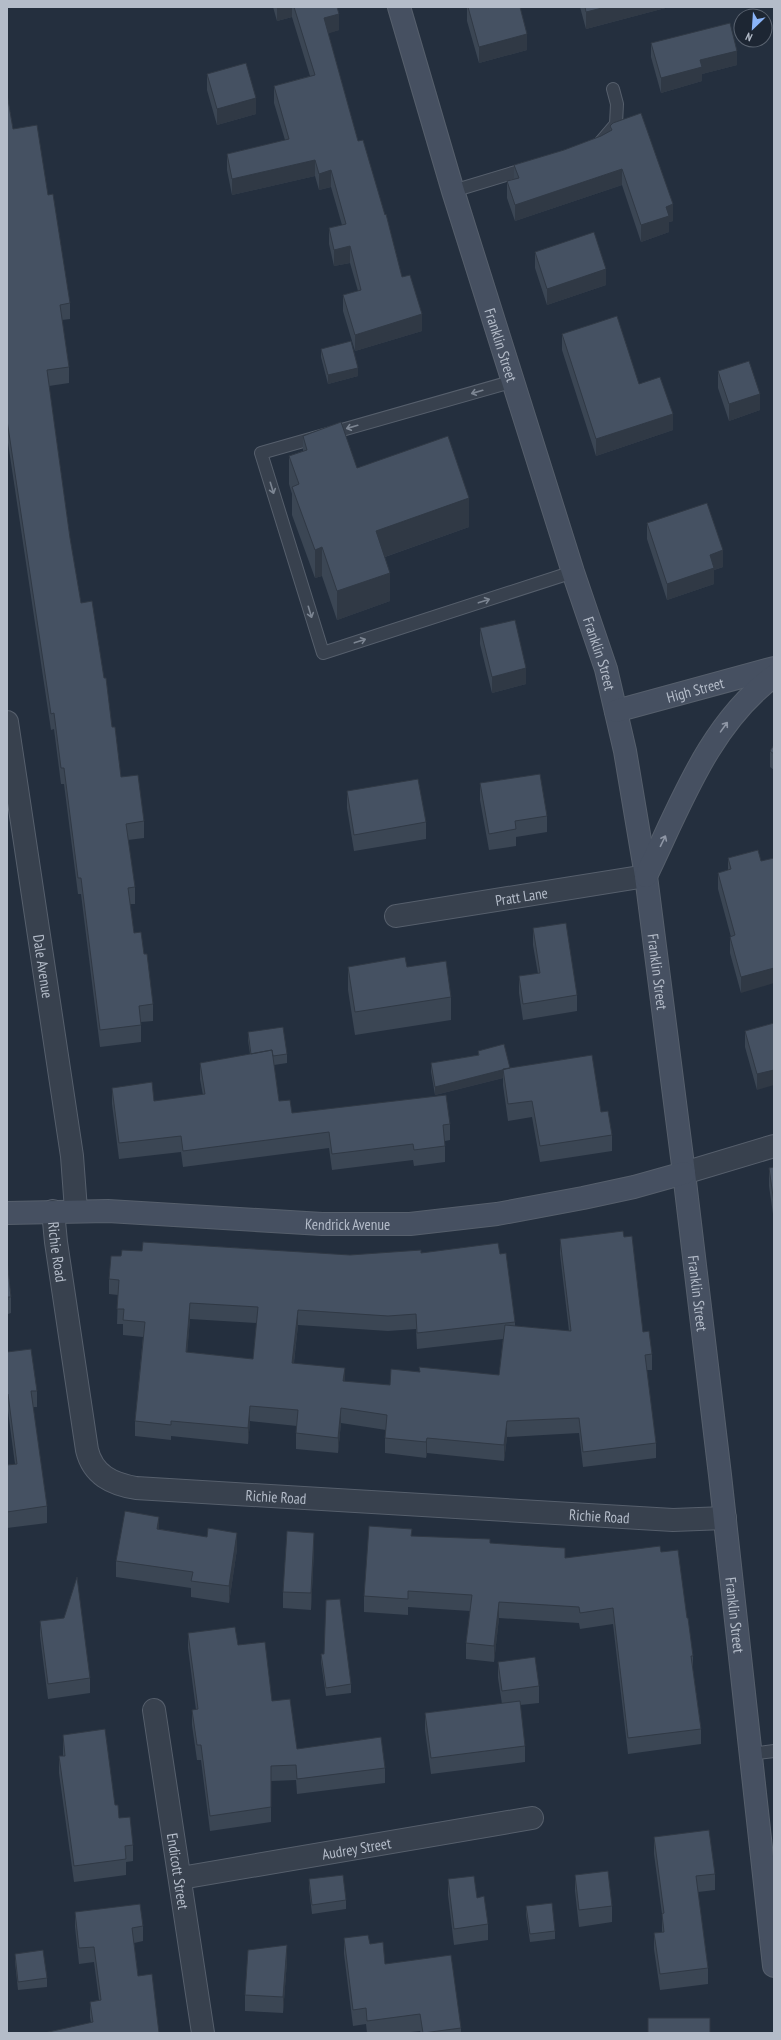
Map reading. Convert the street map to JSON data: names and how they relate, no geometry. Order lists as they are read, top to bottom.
{
  "streets": {
    "main road": ["Franklin Street", "High Street", "Kendrick Avenue"],
    "street": [
      "Pratt Lane",
      "Dale Avenue",
      "Richie Road",
      "Audrey Street",
      "Endicott Street"
    ]
  },
  "crossings": [
    ["Franklin Street", "High Street"],
    ["Franklin Street", "Pratt Lane"],
    ["Franklin Street", "Kendrick Avenue"],
    ["Franklin Street", "Richie Road"],
    ["Dale Avenue", "Kendrick Avenue"],
    ["Kendrick Avenue", "Richie Road"],
    ["Audrey Street", "Endicott Street"]
  ],
  "north": "bottom left"
}
